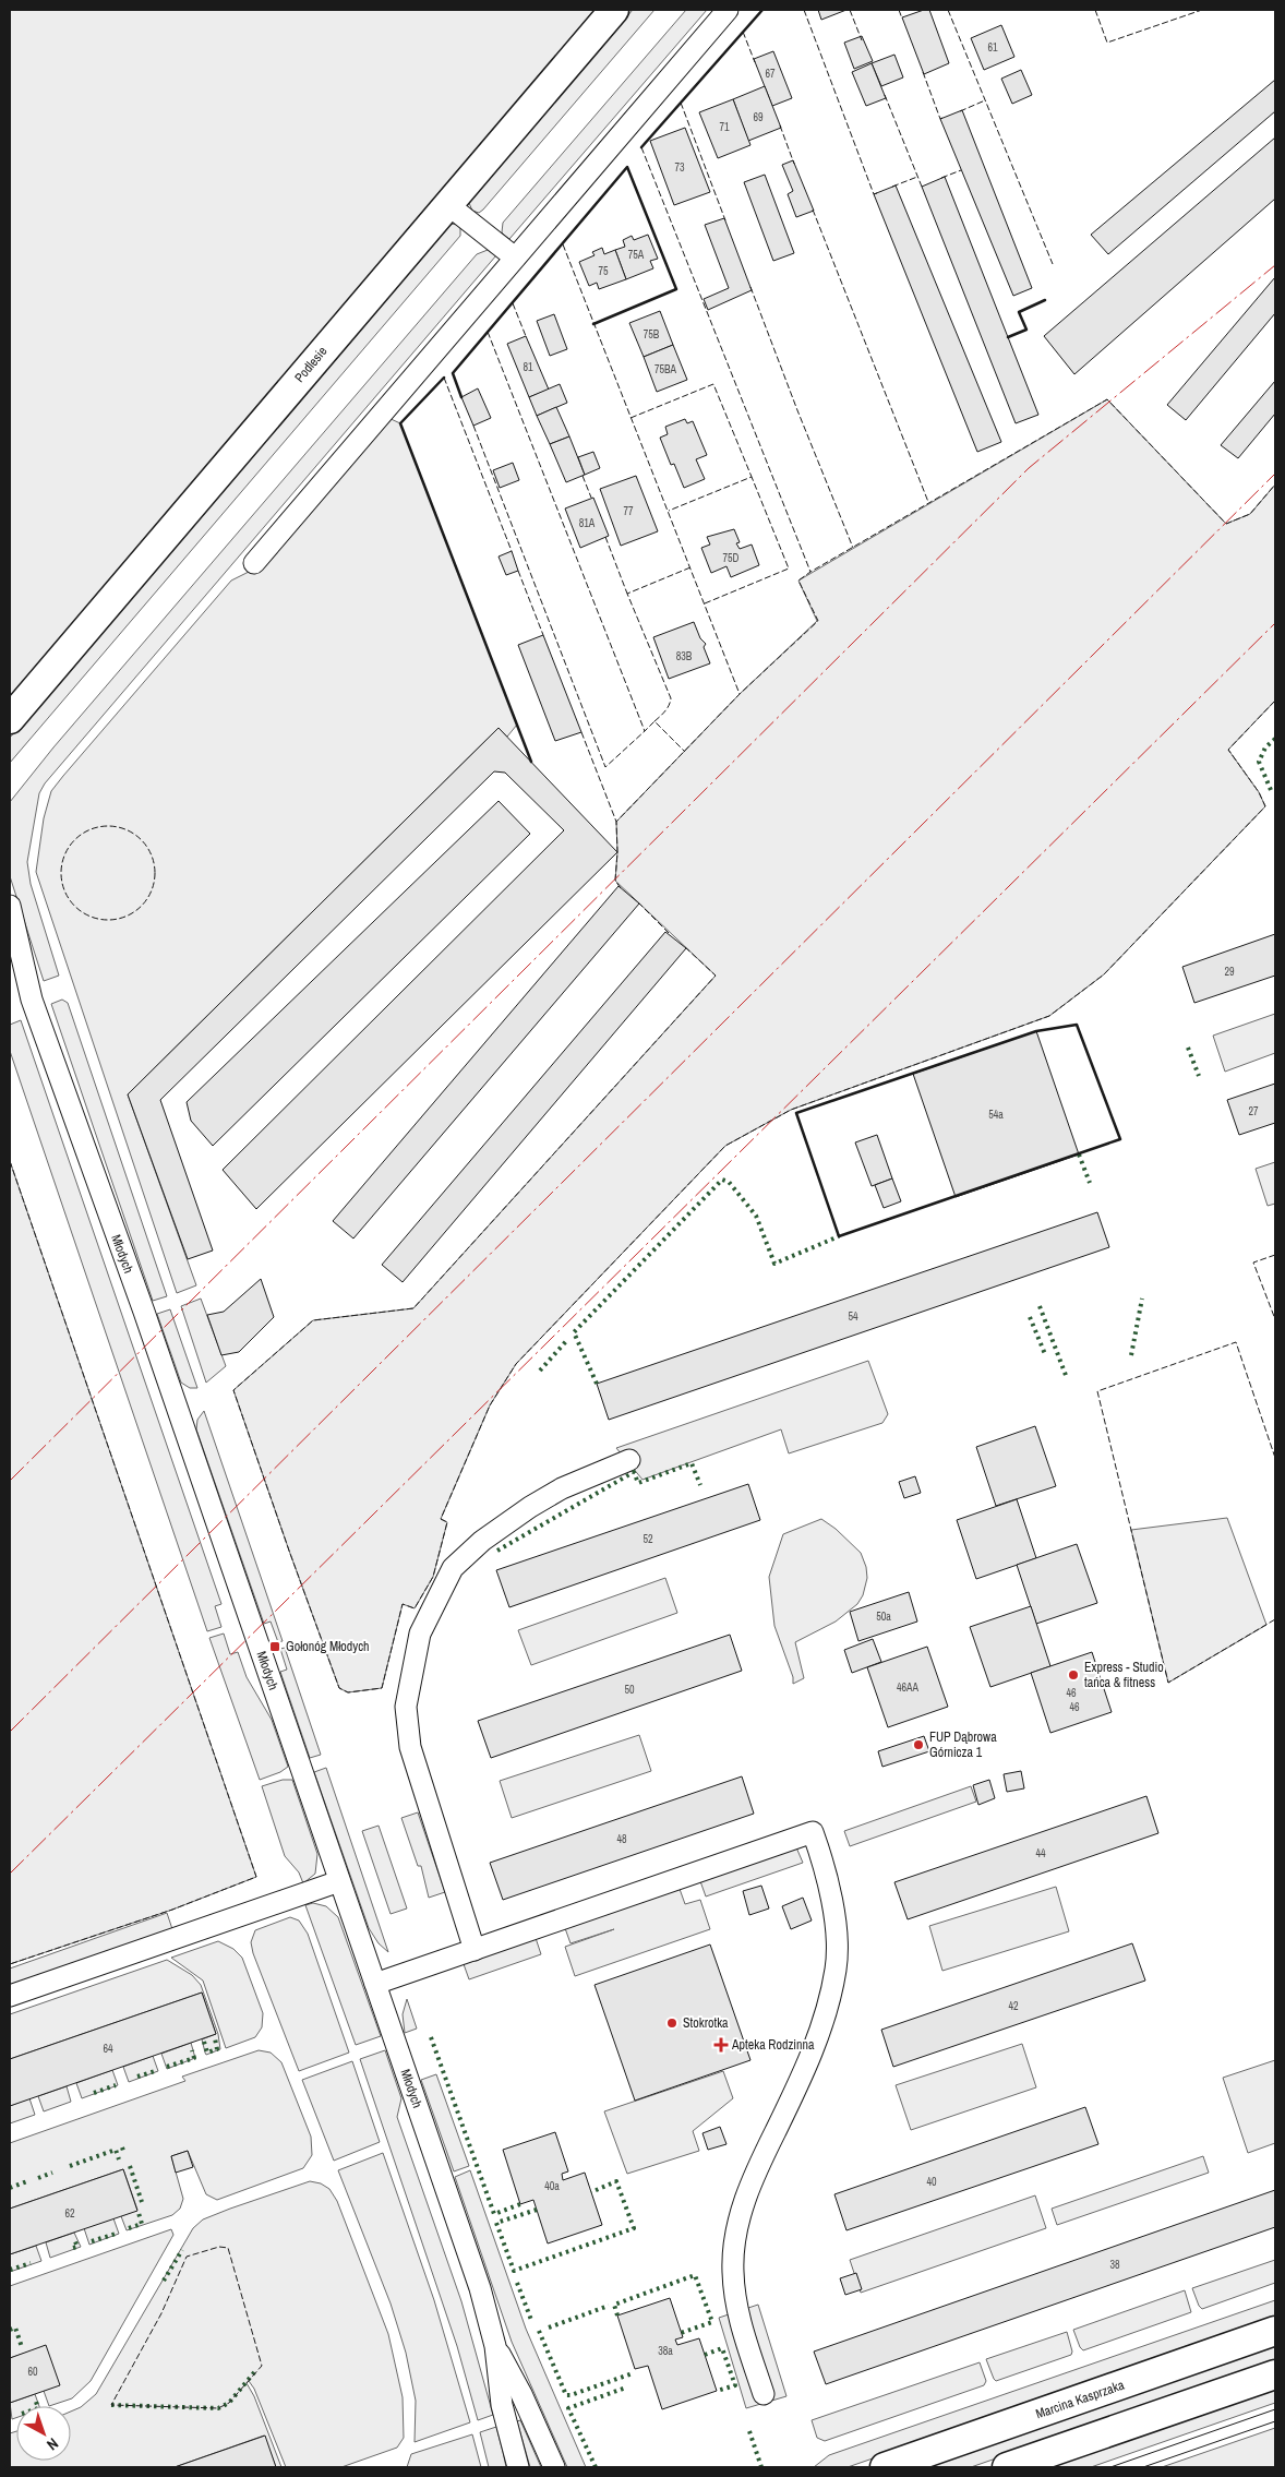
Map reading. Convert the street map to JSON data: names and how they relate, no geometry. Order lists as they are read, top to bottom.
{
  "streets": {
    "street": ["Podlesie", "Młodych", "Marcina Kasprzaka"]
  },
  "places": {
    "transit": ["Gołonóg Młodych"],
    "other": ["Express - Studio tańca & fitness", "FUP Dąbrowa Górnicza 1", "Stokrotka"],
    "health": ["Apteka Rodzinna"]
  },
  "house_numbers": [
    "61",
    "67",
    "69",
    "71",
    "73",
    "75A",
    "75",
    "75B",
    "81",
    "75BA",
    "77",
    "81A",
    "75D",
    "83B",
    "29",
    "27",
    "54a",
    "54",
    "52",
    "50a",
    "46AA",
    "50",
    "46",
    "46",
    "48",
    "44",
    "42",
    "64",
    "40",
    "40a",
    "62",
    "38",
    "38a",
    "60"
  ],
  "north": "bottom right"
}
